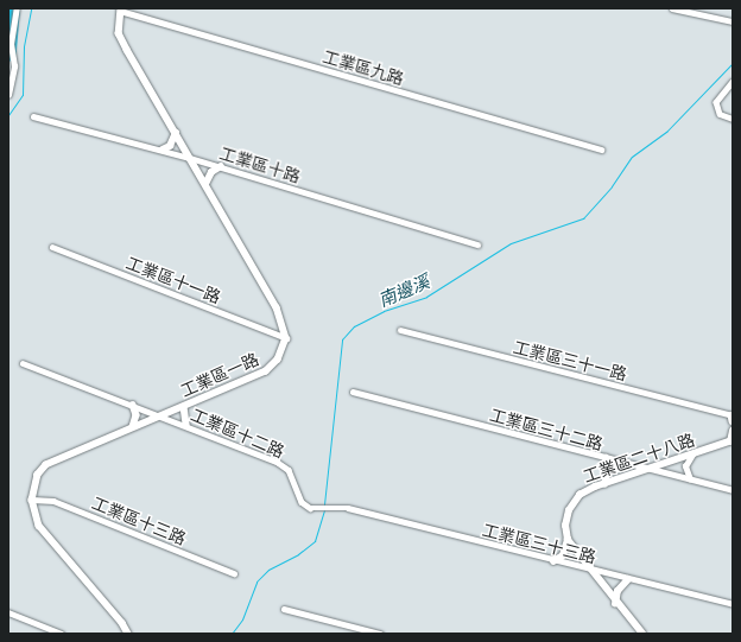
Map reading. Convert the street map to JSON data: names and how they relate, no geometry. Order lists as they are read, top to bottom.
{
  "streets": {
    "street": [
      "工業區九路",
      "工業區十路",
      "工業區十一路",
      "工業區三十一路",
      "工業區一路",
      "工業區三十二路",
      "工業區十二路",
      "工業區二十八路",
      "工業區十三路",
      "工業區三十三路"
    ]
  },
  "crossings": [
    ["工業區十一路", "工業區一路"],
    ["工業區一路", "工業區十二路"],
    ["工業區一路", "工業區十三路"],
    ["工業區三十二路", "工業區二十八路"],
    ["工業區十二路", "工業區三十三路"]
  ],
  "water": ["南邊溪"]
}
